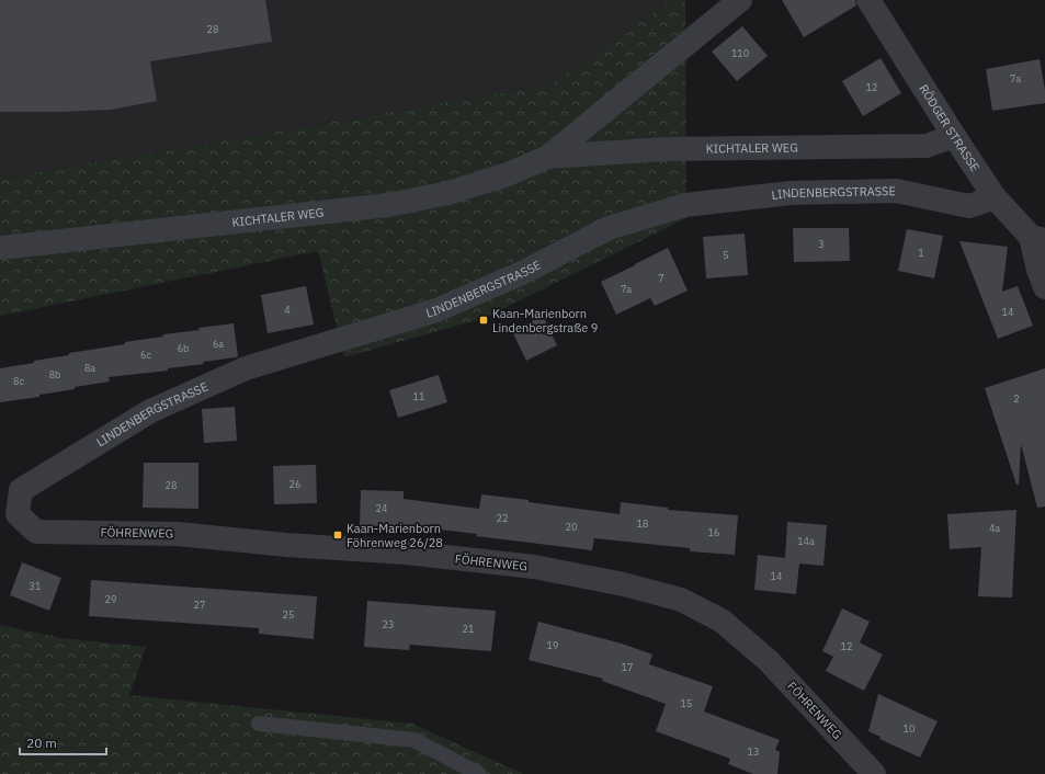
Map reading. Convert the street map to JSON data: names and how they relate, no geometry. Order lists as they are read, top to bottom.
{
  "streets": {
    "street": [
      "RÖDGER STRASSE",
      "KICHTALER WEG",
      "LINDENBERGSTRASSE",
      "FÖHRENWEG"
    ]
  },
  "crossings": [
    ["RÖDGER STRASSE", "KICHTALER WEG"],
    ["RÖDGER STRASSE", "LINDENBERGSTRASSE"],
    ["LINDENBERGSTRASSE", "FÖHRENWEG"]
  ],
  "places": {
    "transit": ["Kaan-Marienborn Lindenbergstraße 9", "Kaan-Marienborn Föhrenweg 26/28"]
  },
  "house_numbers": [
    "28",
    "110",
    "7a",
    "12",
    "3",
    "1",
    "5",
    "7",
    "7a",
    "4",
    "14",
    "6a",
    "6b",
    "6c",
    "8a",
    "8b",
    "8c",
    "11",
    "2",
    "26",
    "28",
    "24",
    "22",
    "18",
    "20",
    "4a",
    "16",
    "14a",
    "14",
    "31",
    "29",
    "27",
    "25",
    "23",
    "21",
    "19",
    "12",
    "17",
    "15",
    "10",
    "13"
  ],
  "scale_bar": "20 m"
}
